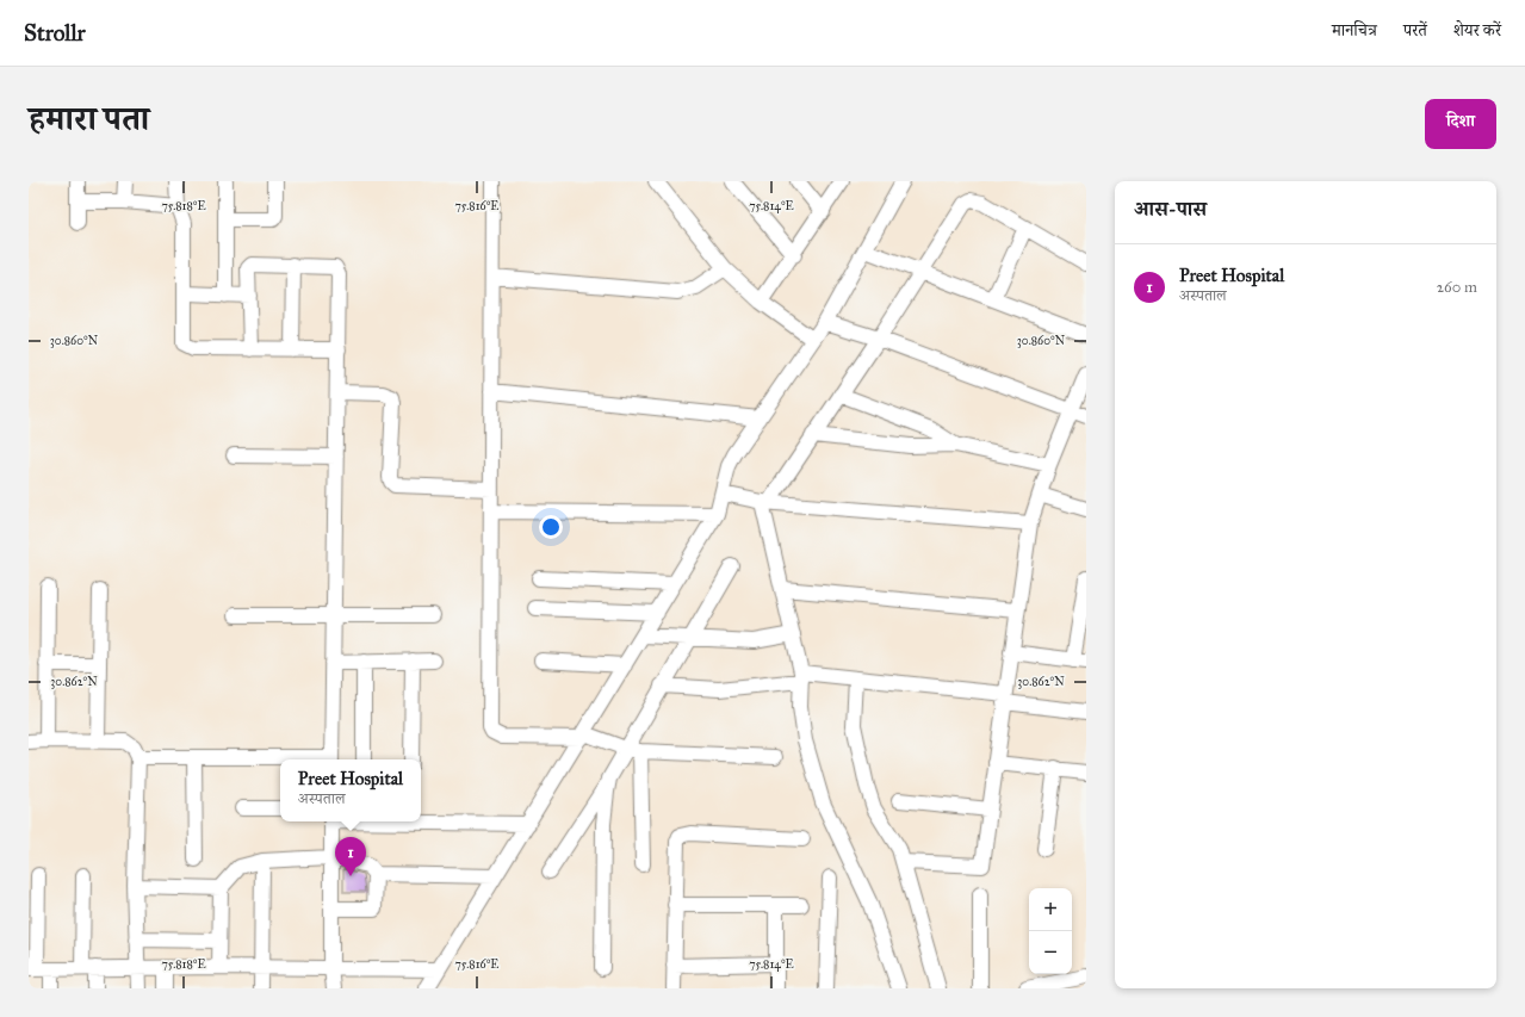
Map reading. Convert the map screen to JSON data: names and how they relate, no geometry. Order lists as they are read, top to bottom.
{
  "page": {
    "header": "Strollr",
    "nav": ["मानचित्र", "परतें", "शेयर करें"],
    "title": "हमारा पता",
    "buttons": "दिशा",
    "heading": "आस-पास",
    "list": [
      {
        "mark": "1",
        "name": "Preet Hospital",
        "note": "अस्पताल",
        "value": "260 m"
      }
    ],
    "popup": ["Preet Hospital", "अस्पताल"],
    "pins": "1",
    "map_buttons": ["+", "−"]
  },
  "coordinates": [
    "75.818°E",
    "75.816°E",
    "75.814°E",
    "30.860°N",
    "30.862°N"
  ]
}
